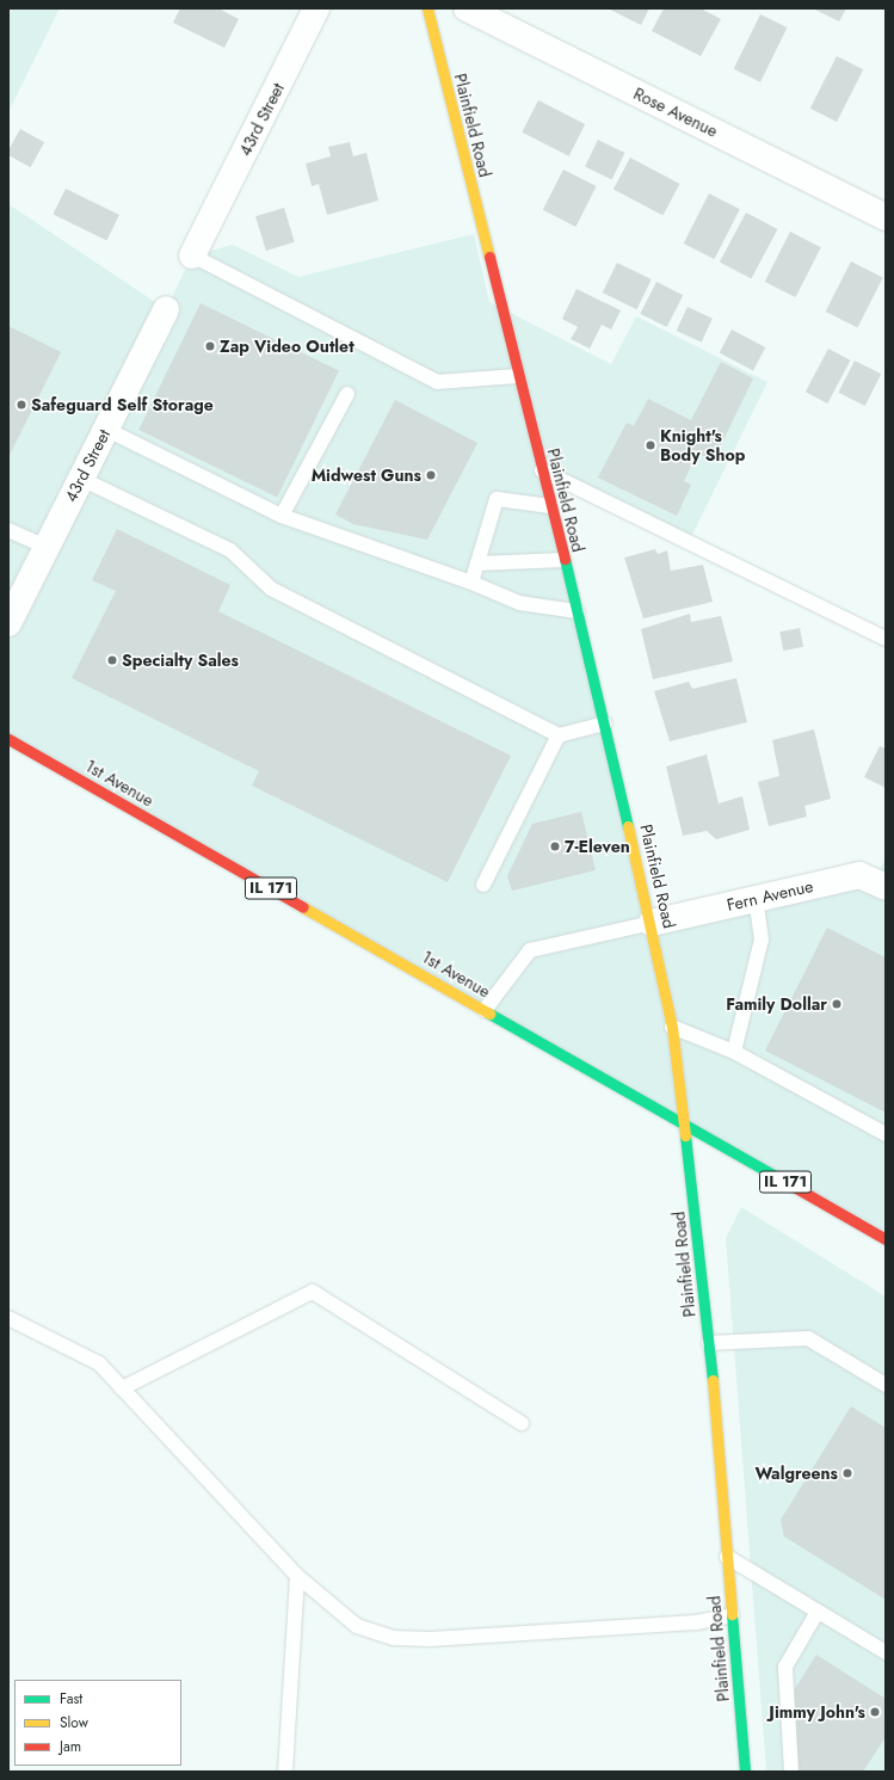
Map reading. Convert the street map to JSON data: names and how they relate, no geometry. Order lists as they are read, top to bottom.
{
  "streets": {
    "street": [
      "Rose Avenue",
      "43rd Street",
      "Plainfield Road",
      "1st Avenue",
      "IL 171",
      "Fern Avenue"
    ]
  },
  "crossings": [
    ["Plainfield Road", "1st Avenue"],
    ["Plainfield Road", "Fern Avenue"]
  ],
  "places": [
    "Zap Video Outlet",
    "Safeguard Self Storage",
    "Knight's Body Shop",
    "Midwest Guns",
    "Specialty Sales",
    "7-Eleven",
    "Family Dollar",
    "Walgreens",
    "Jimmy John's"
  ],
  "legend": ["Fast", "Slow", "Jam"]
}
